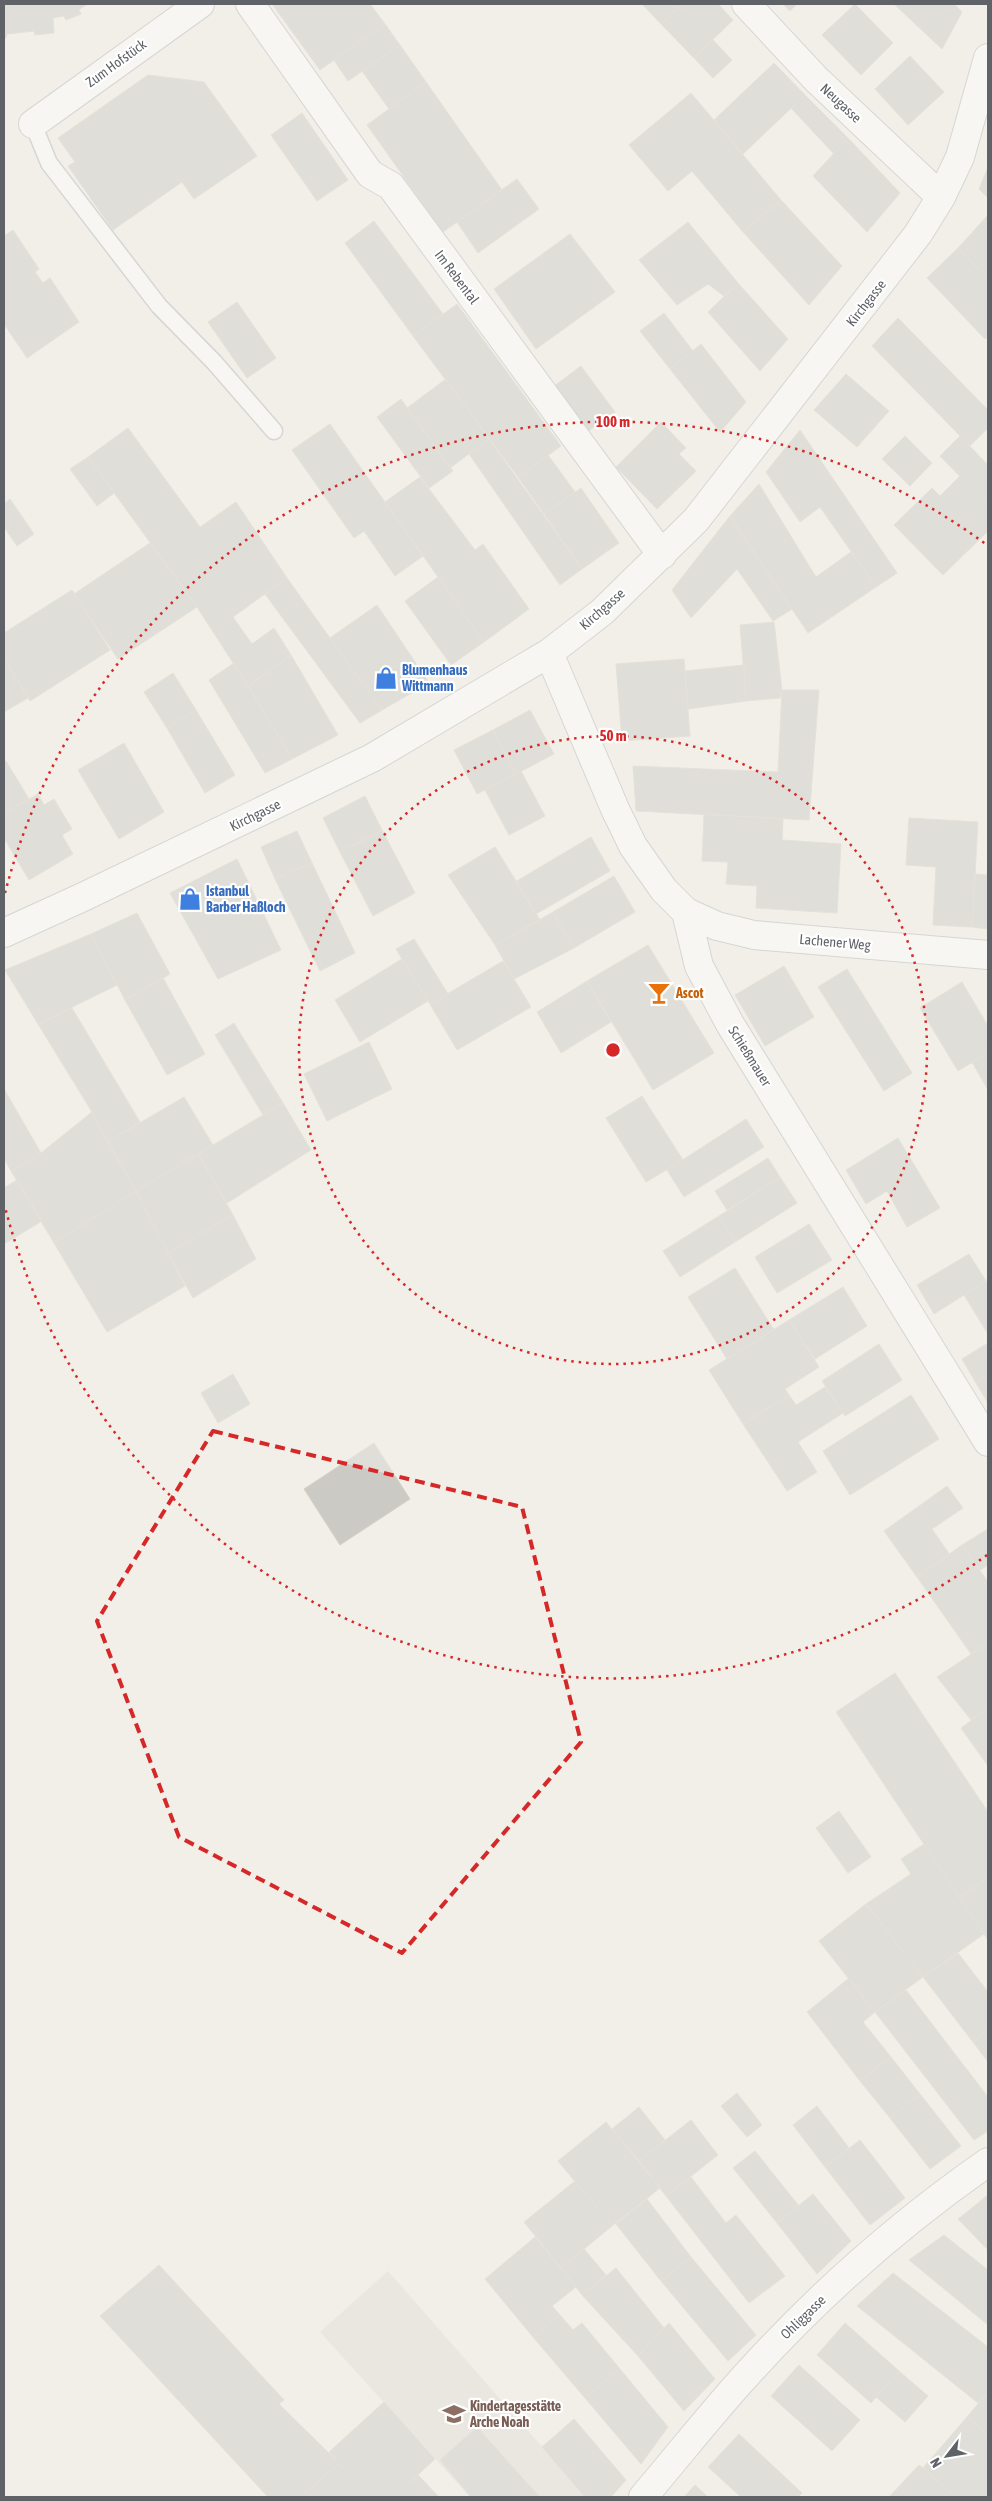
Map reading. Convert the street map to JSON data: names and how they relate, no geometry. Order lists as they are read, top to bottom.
{
  "streets": {
    "street": [
      "Zum Hofstück",
      "Neugasse",
      "Im Rebental",
      "Kirchgasse",
      "Lachener Weg",
      "Schießmauer",
      "Ohliggasse"
    ]
  },
  "crossings": [
    ["Neugasse", "Kirchgasse"],
    ["Im Rebental", "Kirchgasse"],
    ["Lachener Weg", "Schießmauer"]
  ],
  "places": {
    "shop": ["Blumenhaus Wittmann", "Istanbul Barber Haßloch"],
    "bar": ["Ascot"],
    "school or university": ["Kindertagesstätte Arche Noah"]
  },
  "north": "bottom left",
  "rings": ["100 m", "50 m"]
}
